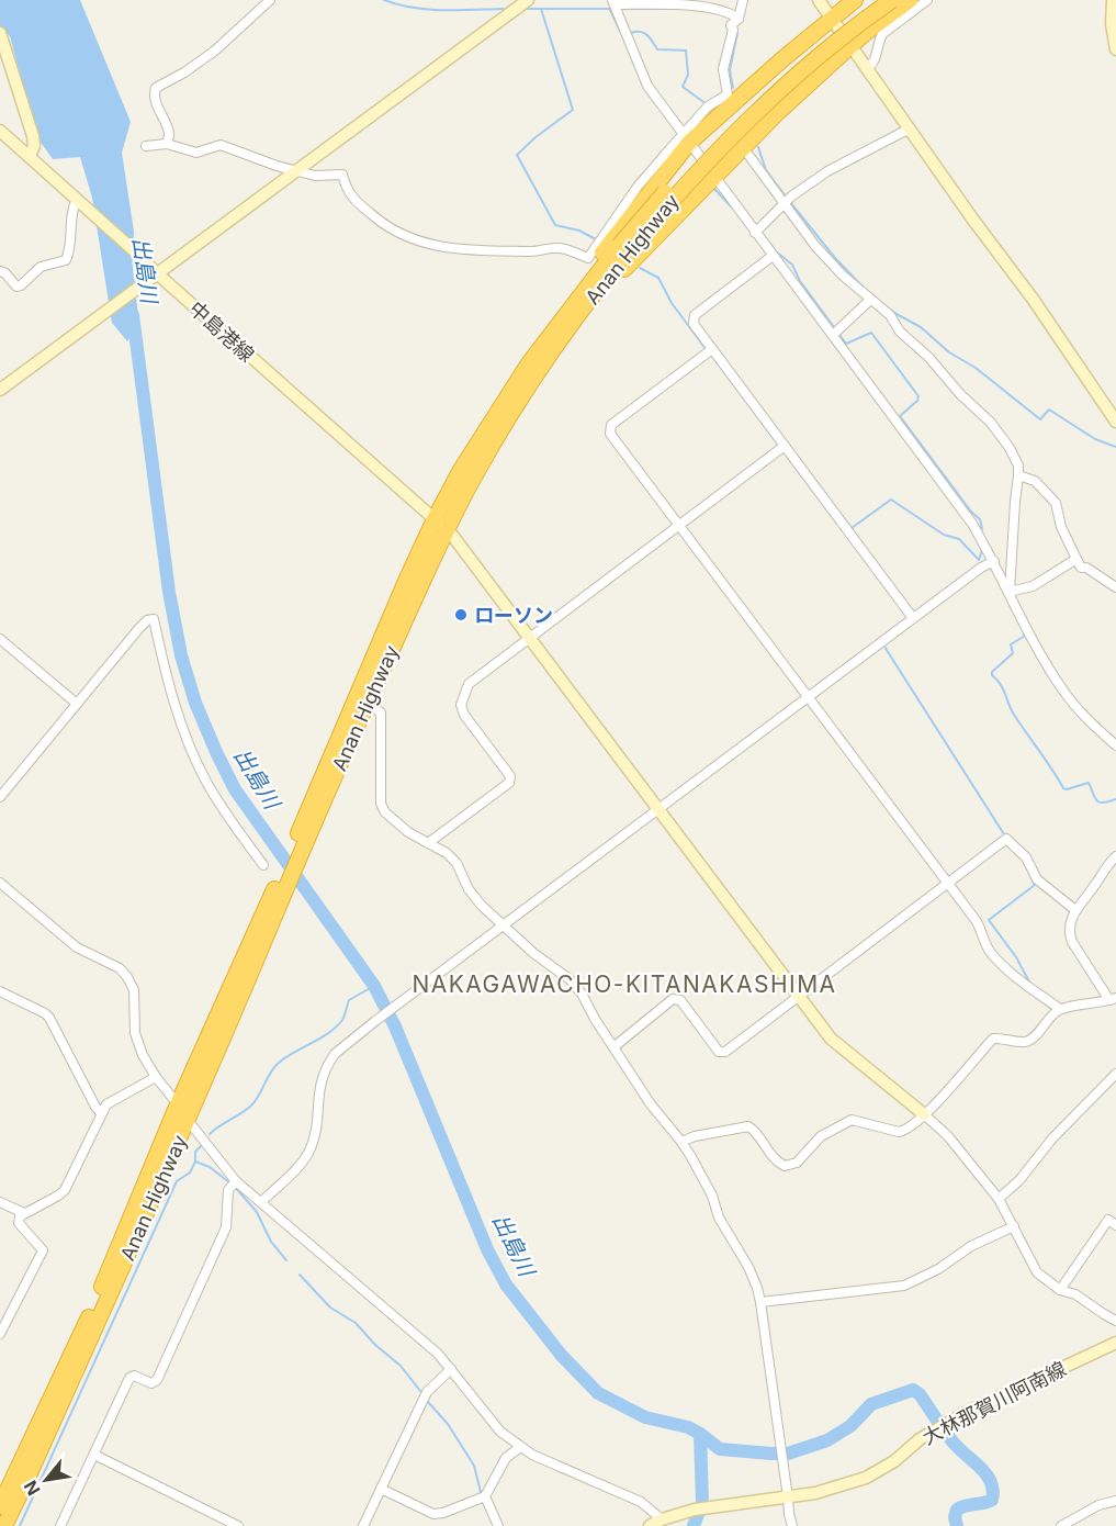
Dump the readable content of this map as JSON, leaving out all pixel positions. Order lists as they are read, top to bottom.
{
  "streets": {
    "highway": ["Anan Highway"],
    "street": ["中島港線", "大林那賀川阿南線"]
  },
  "crossings": [
    ["Anan Highway", "中島港線"]
  ],
  "districts": ["NAKAGAWACHO-KITANAKASHIMA"],
  "water": ["出島川"],
  "places": ["ローソン"],
  "north": "bottom left"
}
